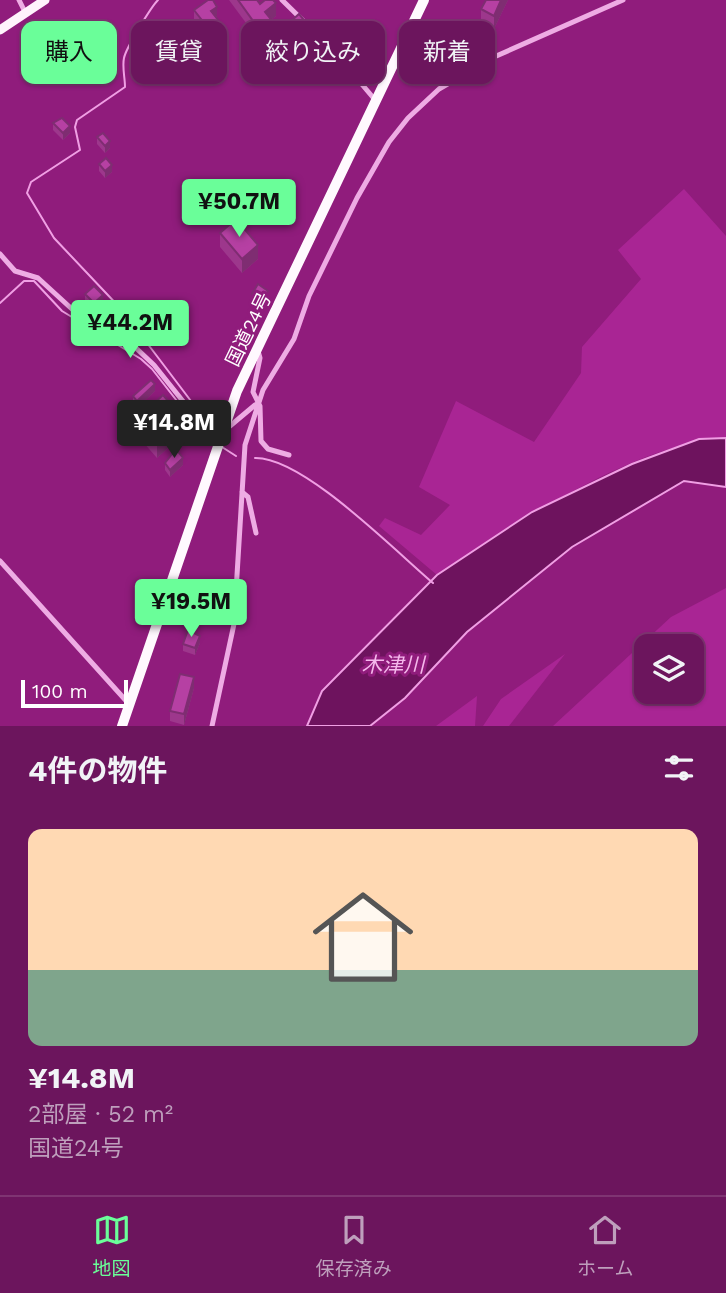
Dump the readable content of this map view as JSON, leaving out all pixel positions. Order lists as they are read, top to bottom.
{
  "streets": {
    "highway": ["国道24号"]
  },
  "water": ["木津川"],
  "scale_bar": "100 m",
  "page": {
    "chip": [
      "購入",
      "賃貸",
      "絞り込み",
      "新着"
    ],
    "price": [
      "¥50.7M",
      "¥44.2M",
      "¥14.8M",
      "¥19.5M"
    ],
    "scale": "100 m",
    "heading": "4件の物件",
    "list": [
      {
        "name": "¥14.8M",
        "note": "2部屋 · 52 m² · 国道24号"
      }
    ],
    "tabs": ["地図", "保存済み", "ホーム"]
  }
}
